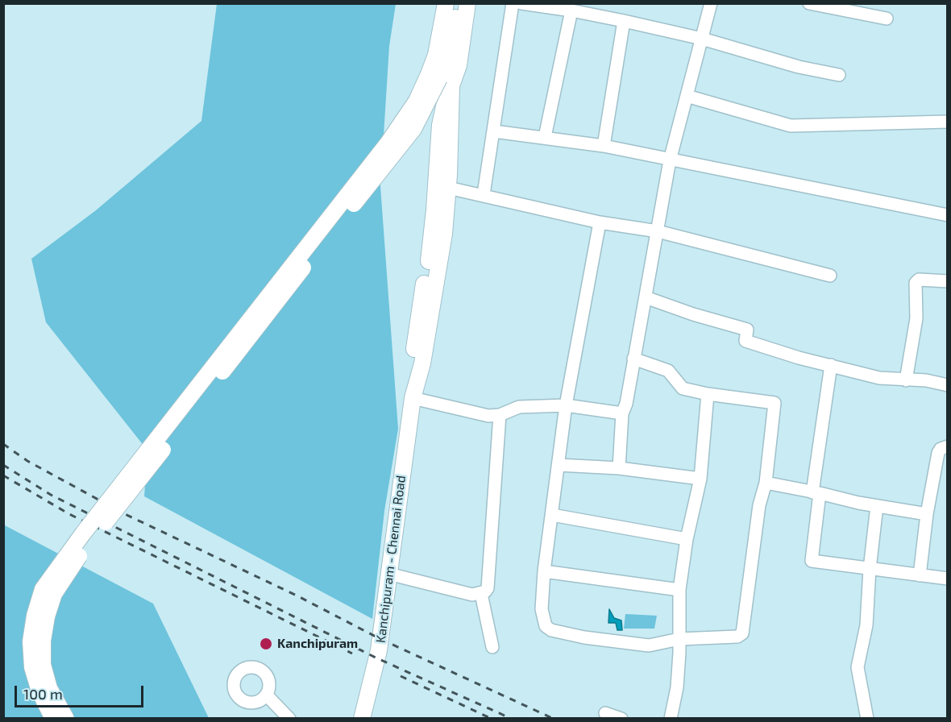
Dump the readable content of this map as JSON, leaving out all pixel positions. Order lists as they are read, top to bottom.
{
  "streets": {
    "main road": ["Kanchipuram - Chennai Road"]
  },
  "places": ["Kanchipuram"],
  "scale_bar": "100 m"
}
